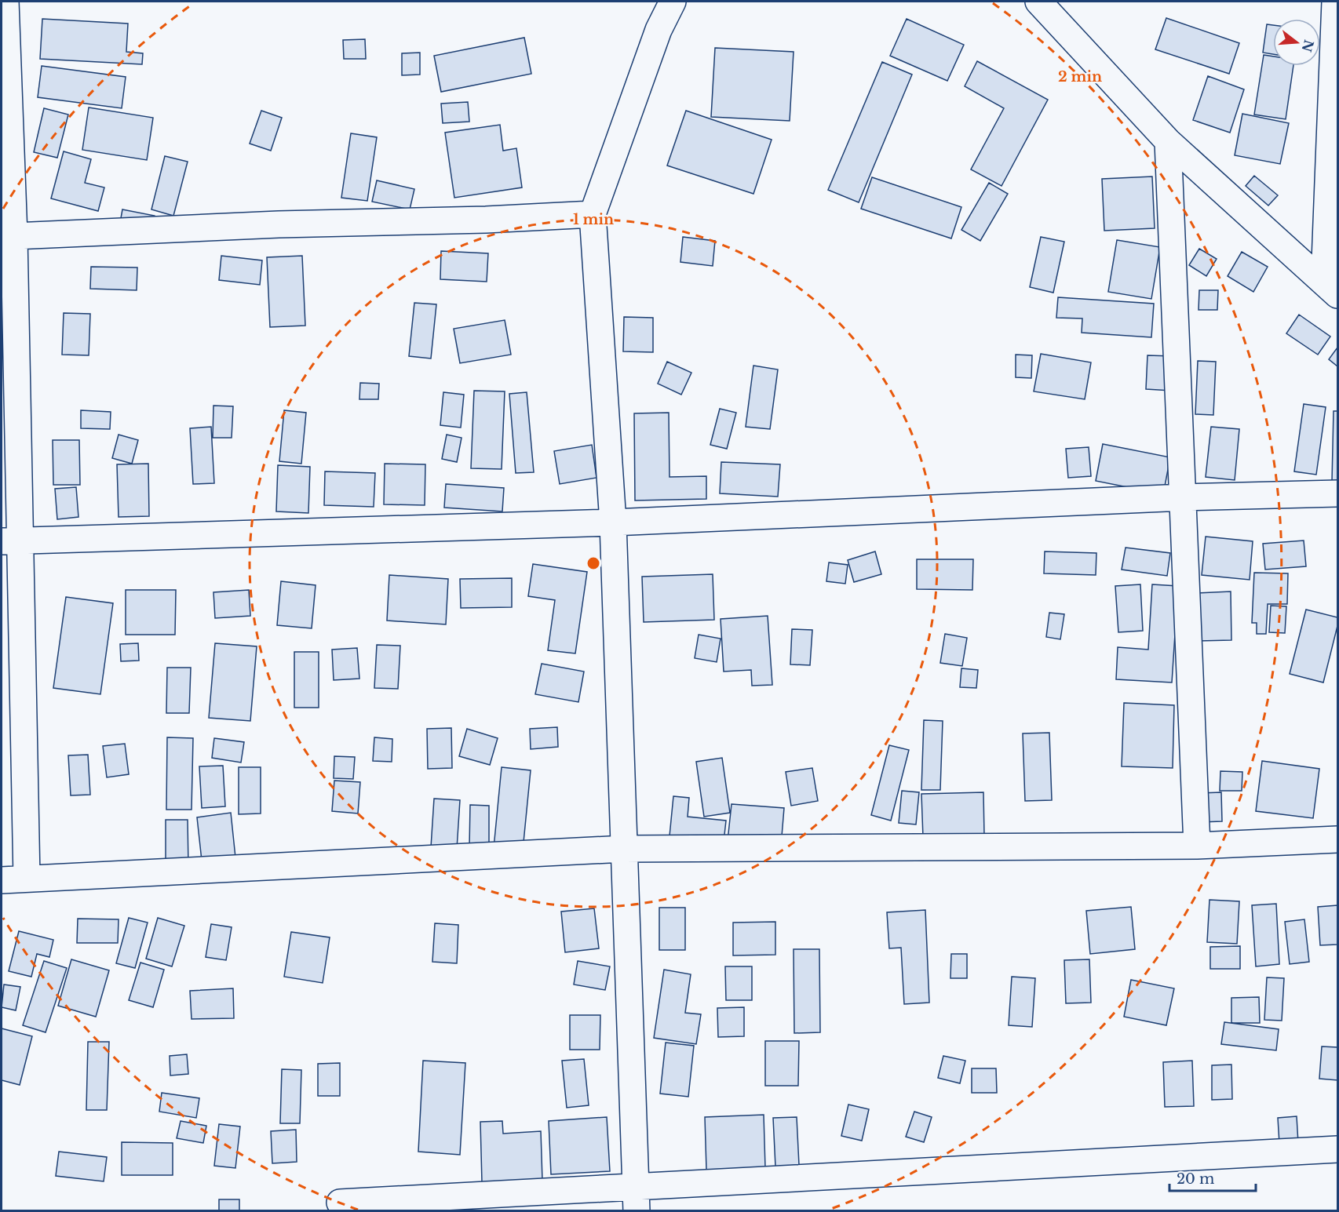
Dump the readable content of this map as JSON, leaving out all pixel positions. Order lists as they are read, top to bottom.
{
  "scale_bar": "20 m",
  "north": "right",
  "rings": ["2 min", "1 min"]
}
